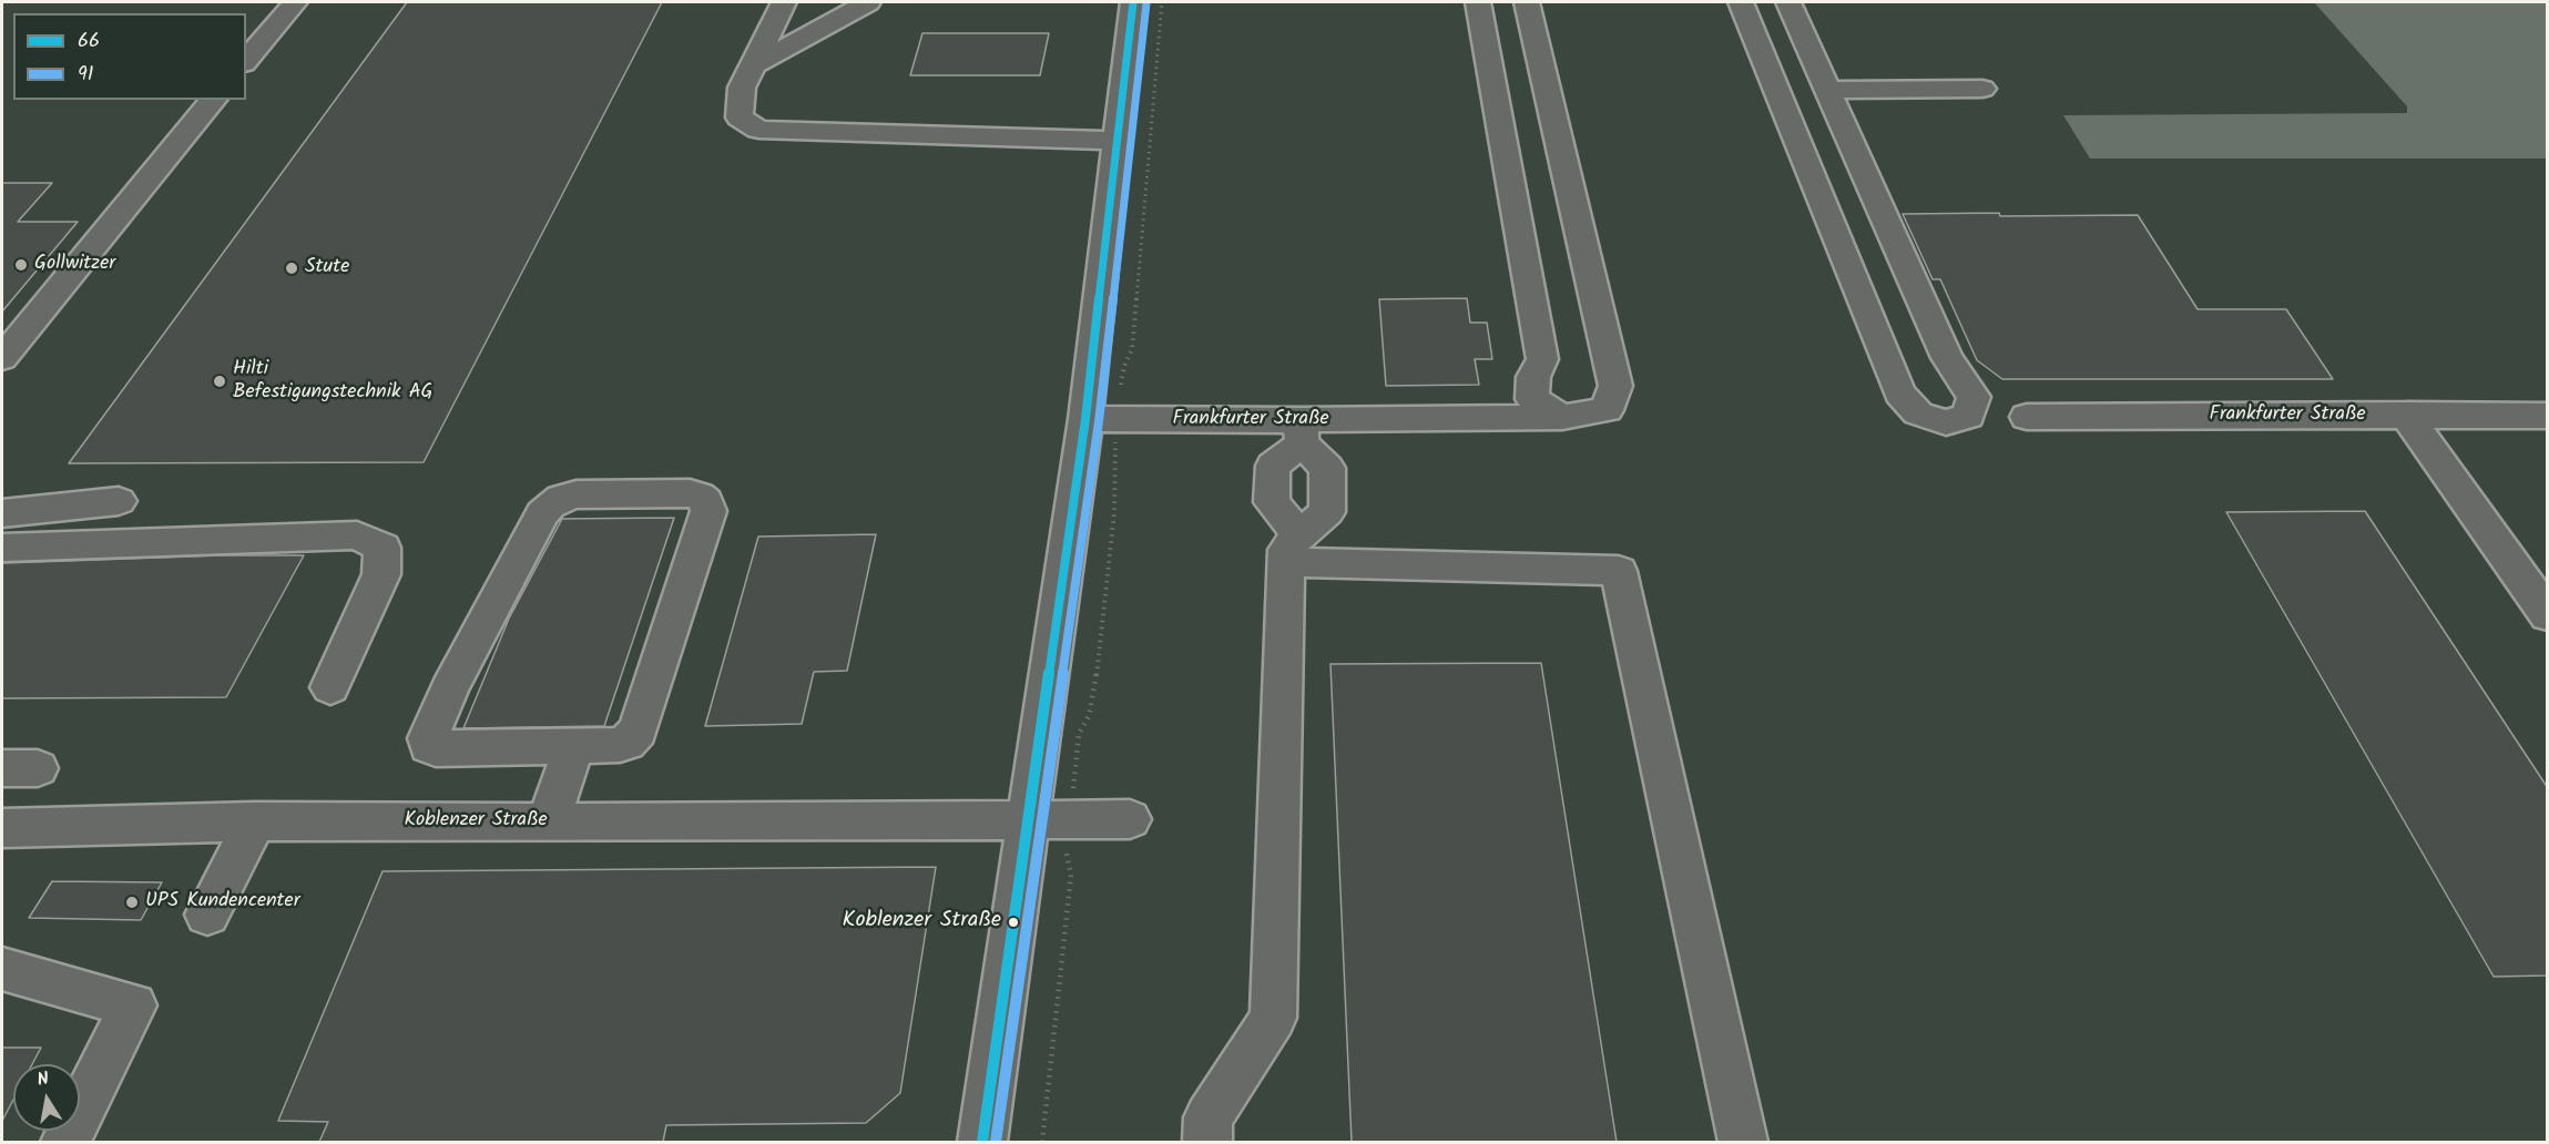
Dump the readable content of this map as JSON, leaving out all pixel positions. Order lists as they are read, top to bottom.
{
  "streets": {
    "street": ["Frankfurter Straße", "Koblenzer Straße"]
  },
  "places": [
    "Gollwitzer",
    "Stute",
    "Hilti Befestigungstechnik AG",
    "UPS Kundencenter",
    "Koblenzer Straße"
  ],
  "lines": ["transit line 66", "transit line 91"],
  "legend": ["66", "91"],
  "north": "top"
}
